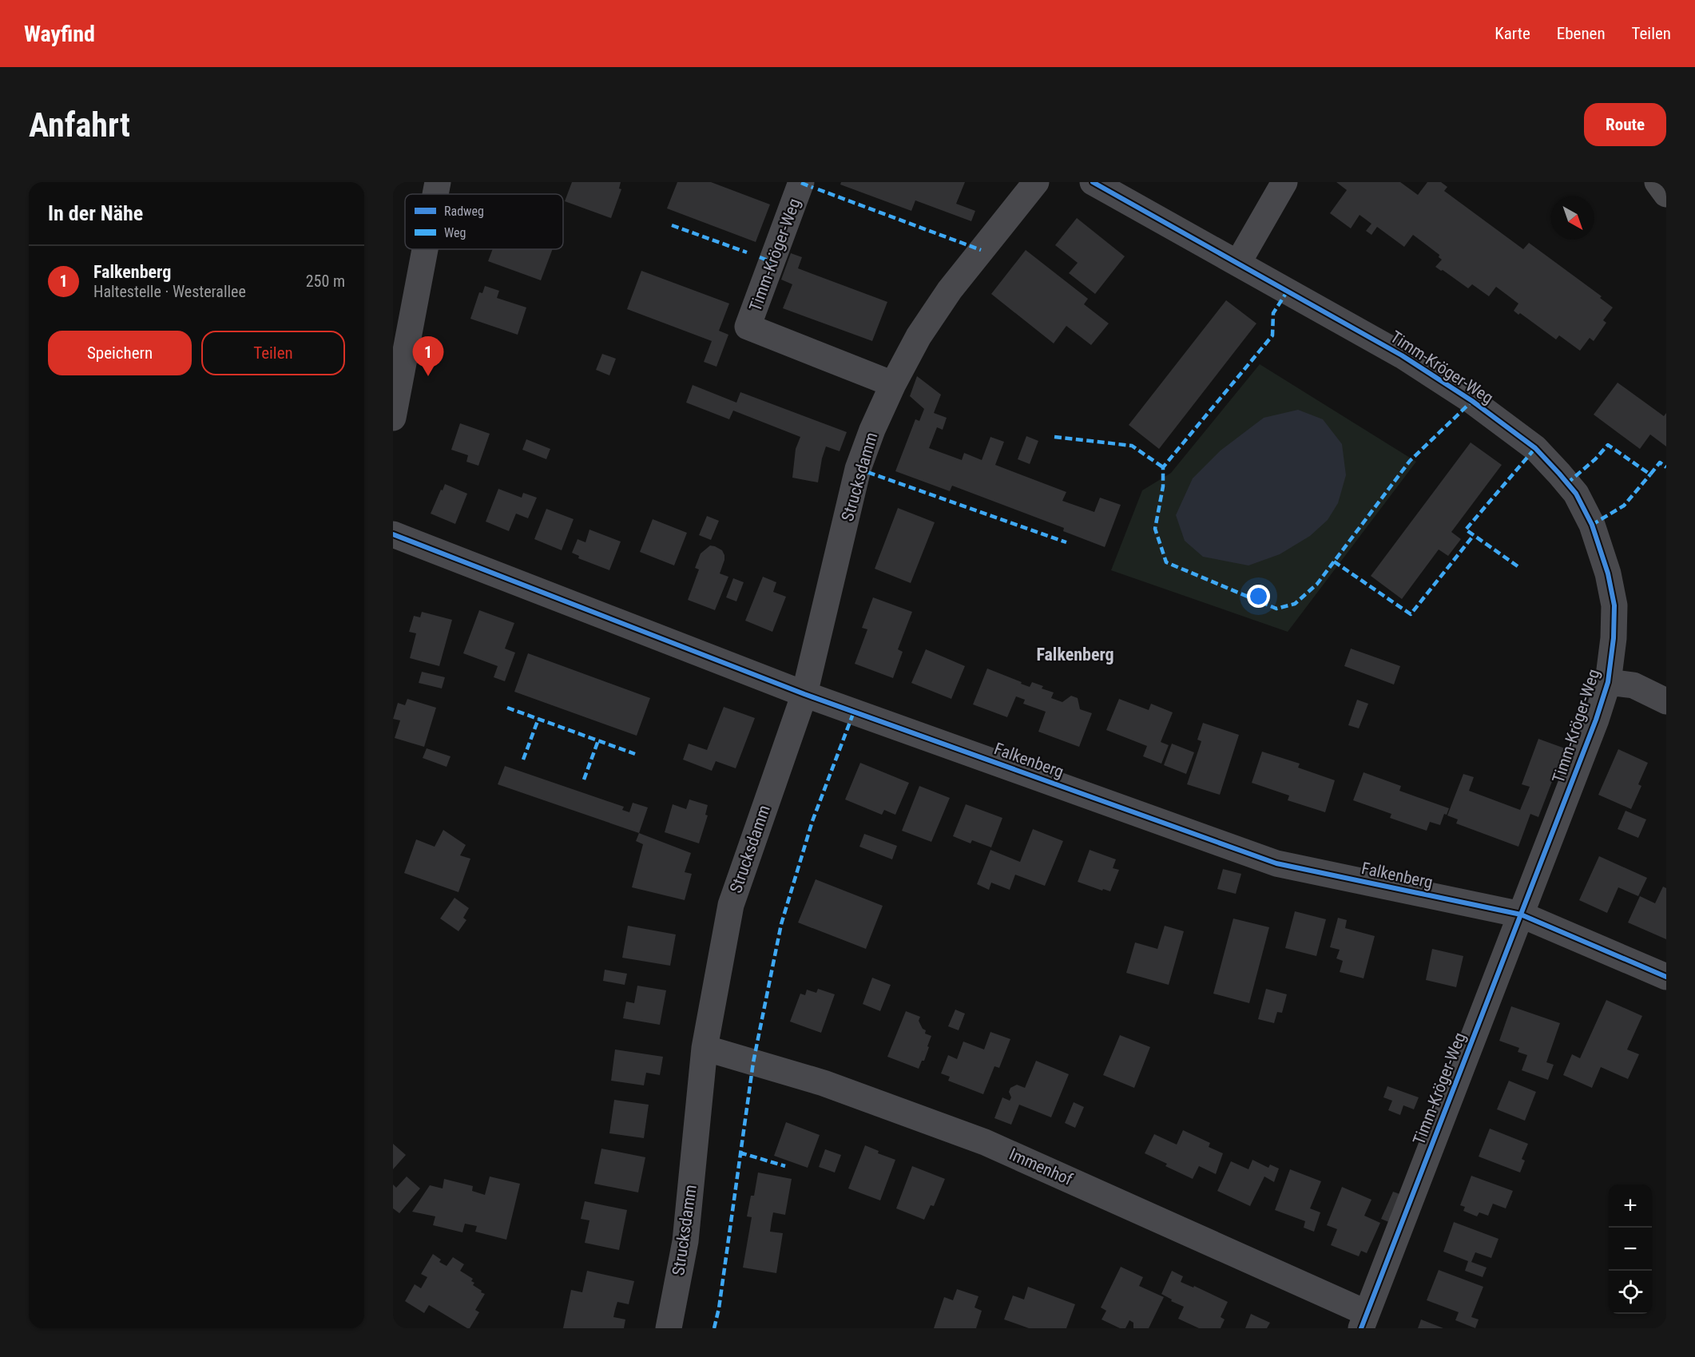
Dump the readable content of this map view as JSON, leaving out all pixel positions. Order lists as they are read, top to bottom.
{
  "streets": {
    "street": [
      "Timm-Kröger-Weg",
      "Strucksdamm",
      "Falkenberg",
      "Immenhof"
    ]
  },
  "crossings": [
    ["Timm-Kröger-Weg", "Strucksdamm"],
    ["Timm-Kröger-Weg", "Falkenberg"],
    ["Timm-Kröger-Weg", "Immenhof"],
    ["Strucksdamm", "Falkenberg"],
    ["Strucksdamm", "Immenhof"]
  ],
  "districts": ["Falkenberg"],
  "legend": ["Radweg", "Weg"],
  "north": "bottom right",
  "page": {
    "header": "Wayfind",
    "nav": ["Karte", "Ebenen", "Teilen"],
    "buttons": [
      "Route",
      ["Speichern", "Teilen"]
    ],
    "title": "Anfahrt",
    "heading": "In der Nähe",
    "list": [
      {
        "mark": "1",
        "name": "Falkenberg",
        "note": "Haltestelle · Westerallee",
        "value": "250 m"
      }
    ],
    "pins": "1",
    "map_buttons": ["+", "−"]
  }
}
